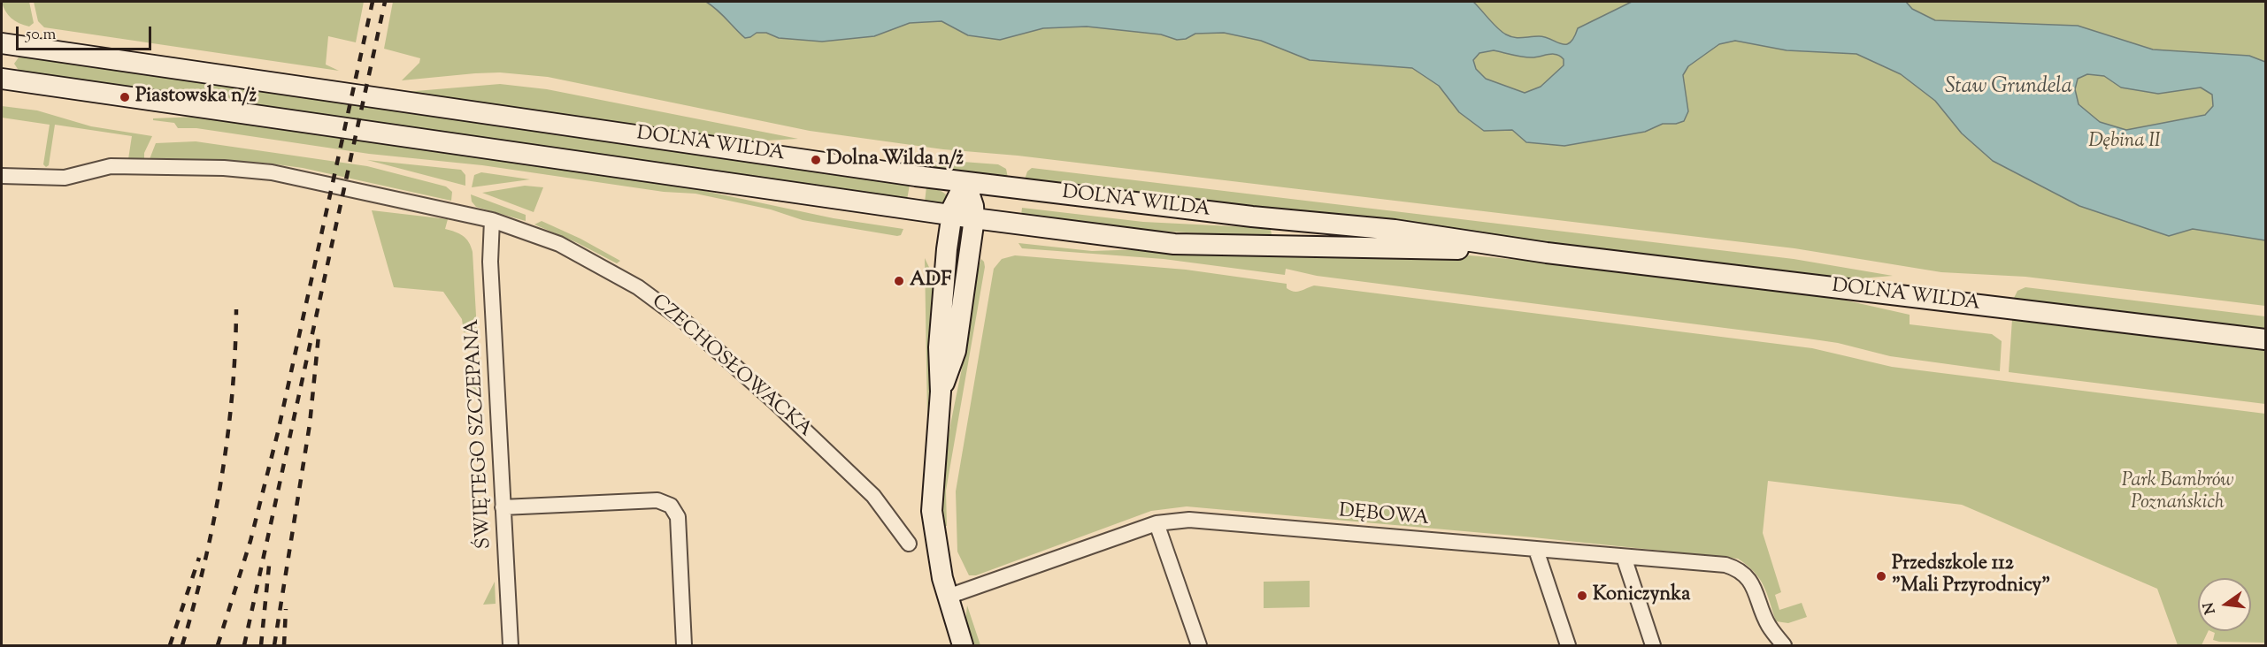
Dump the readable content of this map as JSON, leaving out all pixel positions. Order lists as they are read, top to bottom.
{
  "streets": {
    "main road": ["DOLNA WILDA"],
    "street": ["CZECHOSŁOWACKA", "ŚWIĘTEGO SZCZEPANA", "DĘBOWA"]
  },
  "crossings": [
    ["CZECHOSŁOWACKA", "ŚWIĘTEGO SZCZEPANA"]
  ],
  "water": ["Staw Grundela"],
  "parks": ["Dębina II", "Park Bambrów Poznańskich"],
  "places": [
    "Piastowska n/ż",
    "Dolna Wilda n/ż",
    "ADF",
    "Przedszkole 112 \"Mali Przyrodnicy\"",
    "Koniczynka"
  ],
  "scale_bar": "50 m",
  "north": "left"
}
